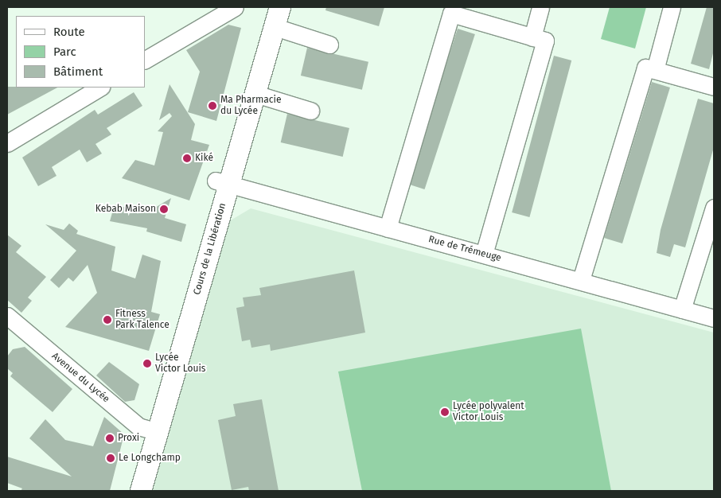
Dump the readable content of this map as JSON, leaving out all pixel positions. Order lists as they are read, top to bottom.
{
  "streets": {
    "main road": ["Cours de la Libération"],
    "street": ["Rue de Trémeuge", "Avenue du Lycée"]
  },
  "crossings": [
    ["Cours de la Libération", "Rue de Trémeuge"],
    ["Cours de la Libération", "Avenue du Lycée"]
  ],
  "places": [
    "Ma Pharmacie du Lycée",
    "Kiké",
    "Kebab Maison",
    "Fitness Park Talence",
    "Lycée Victor Louis",
    "Lycée polyvalent Victor Louis",
    "Proxi",
    "Le Longchamp"
  ],
  "legend": ["Route", "Parc", "Bâtiment"]
}
